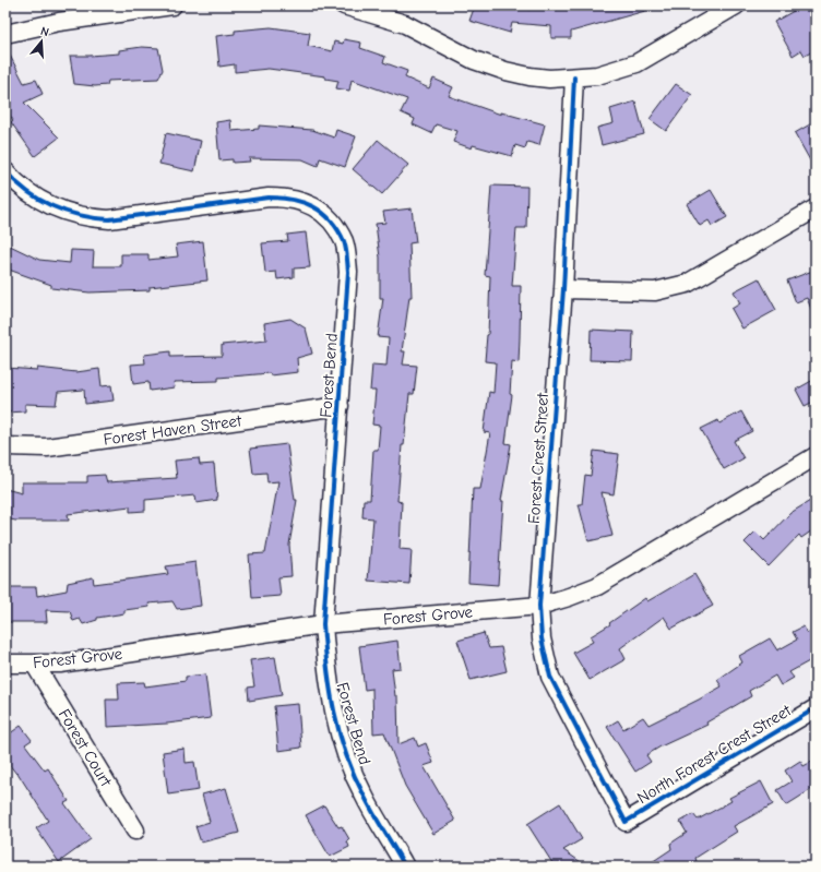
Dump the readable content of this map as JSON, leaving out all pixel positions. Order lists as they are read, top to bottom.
{
  "streets": {
    "street": [
      "Forest Bend",
      "Forest Haven Street",
      "Forest Crest Street",
      "Forest Grove",
      "Forest Court",
      "North Forest Crest Street"
    ]
  },
  "crossings": [
    ["Forest Bend", "Forest Haven Street"],
    ["Forest Bend", "Forest Grove"],
    ["Forest Crest Street", "Forest Grove"],
    ["Forest Crest Street", "North Forest Crest Street"],
    ["Forest Grove", "Forest Court"]
  ],
  "north": "top"
}
